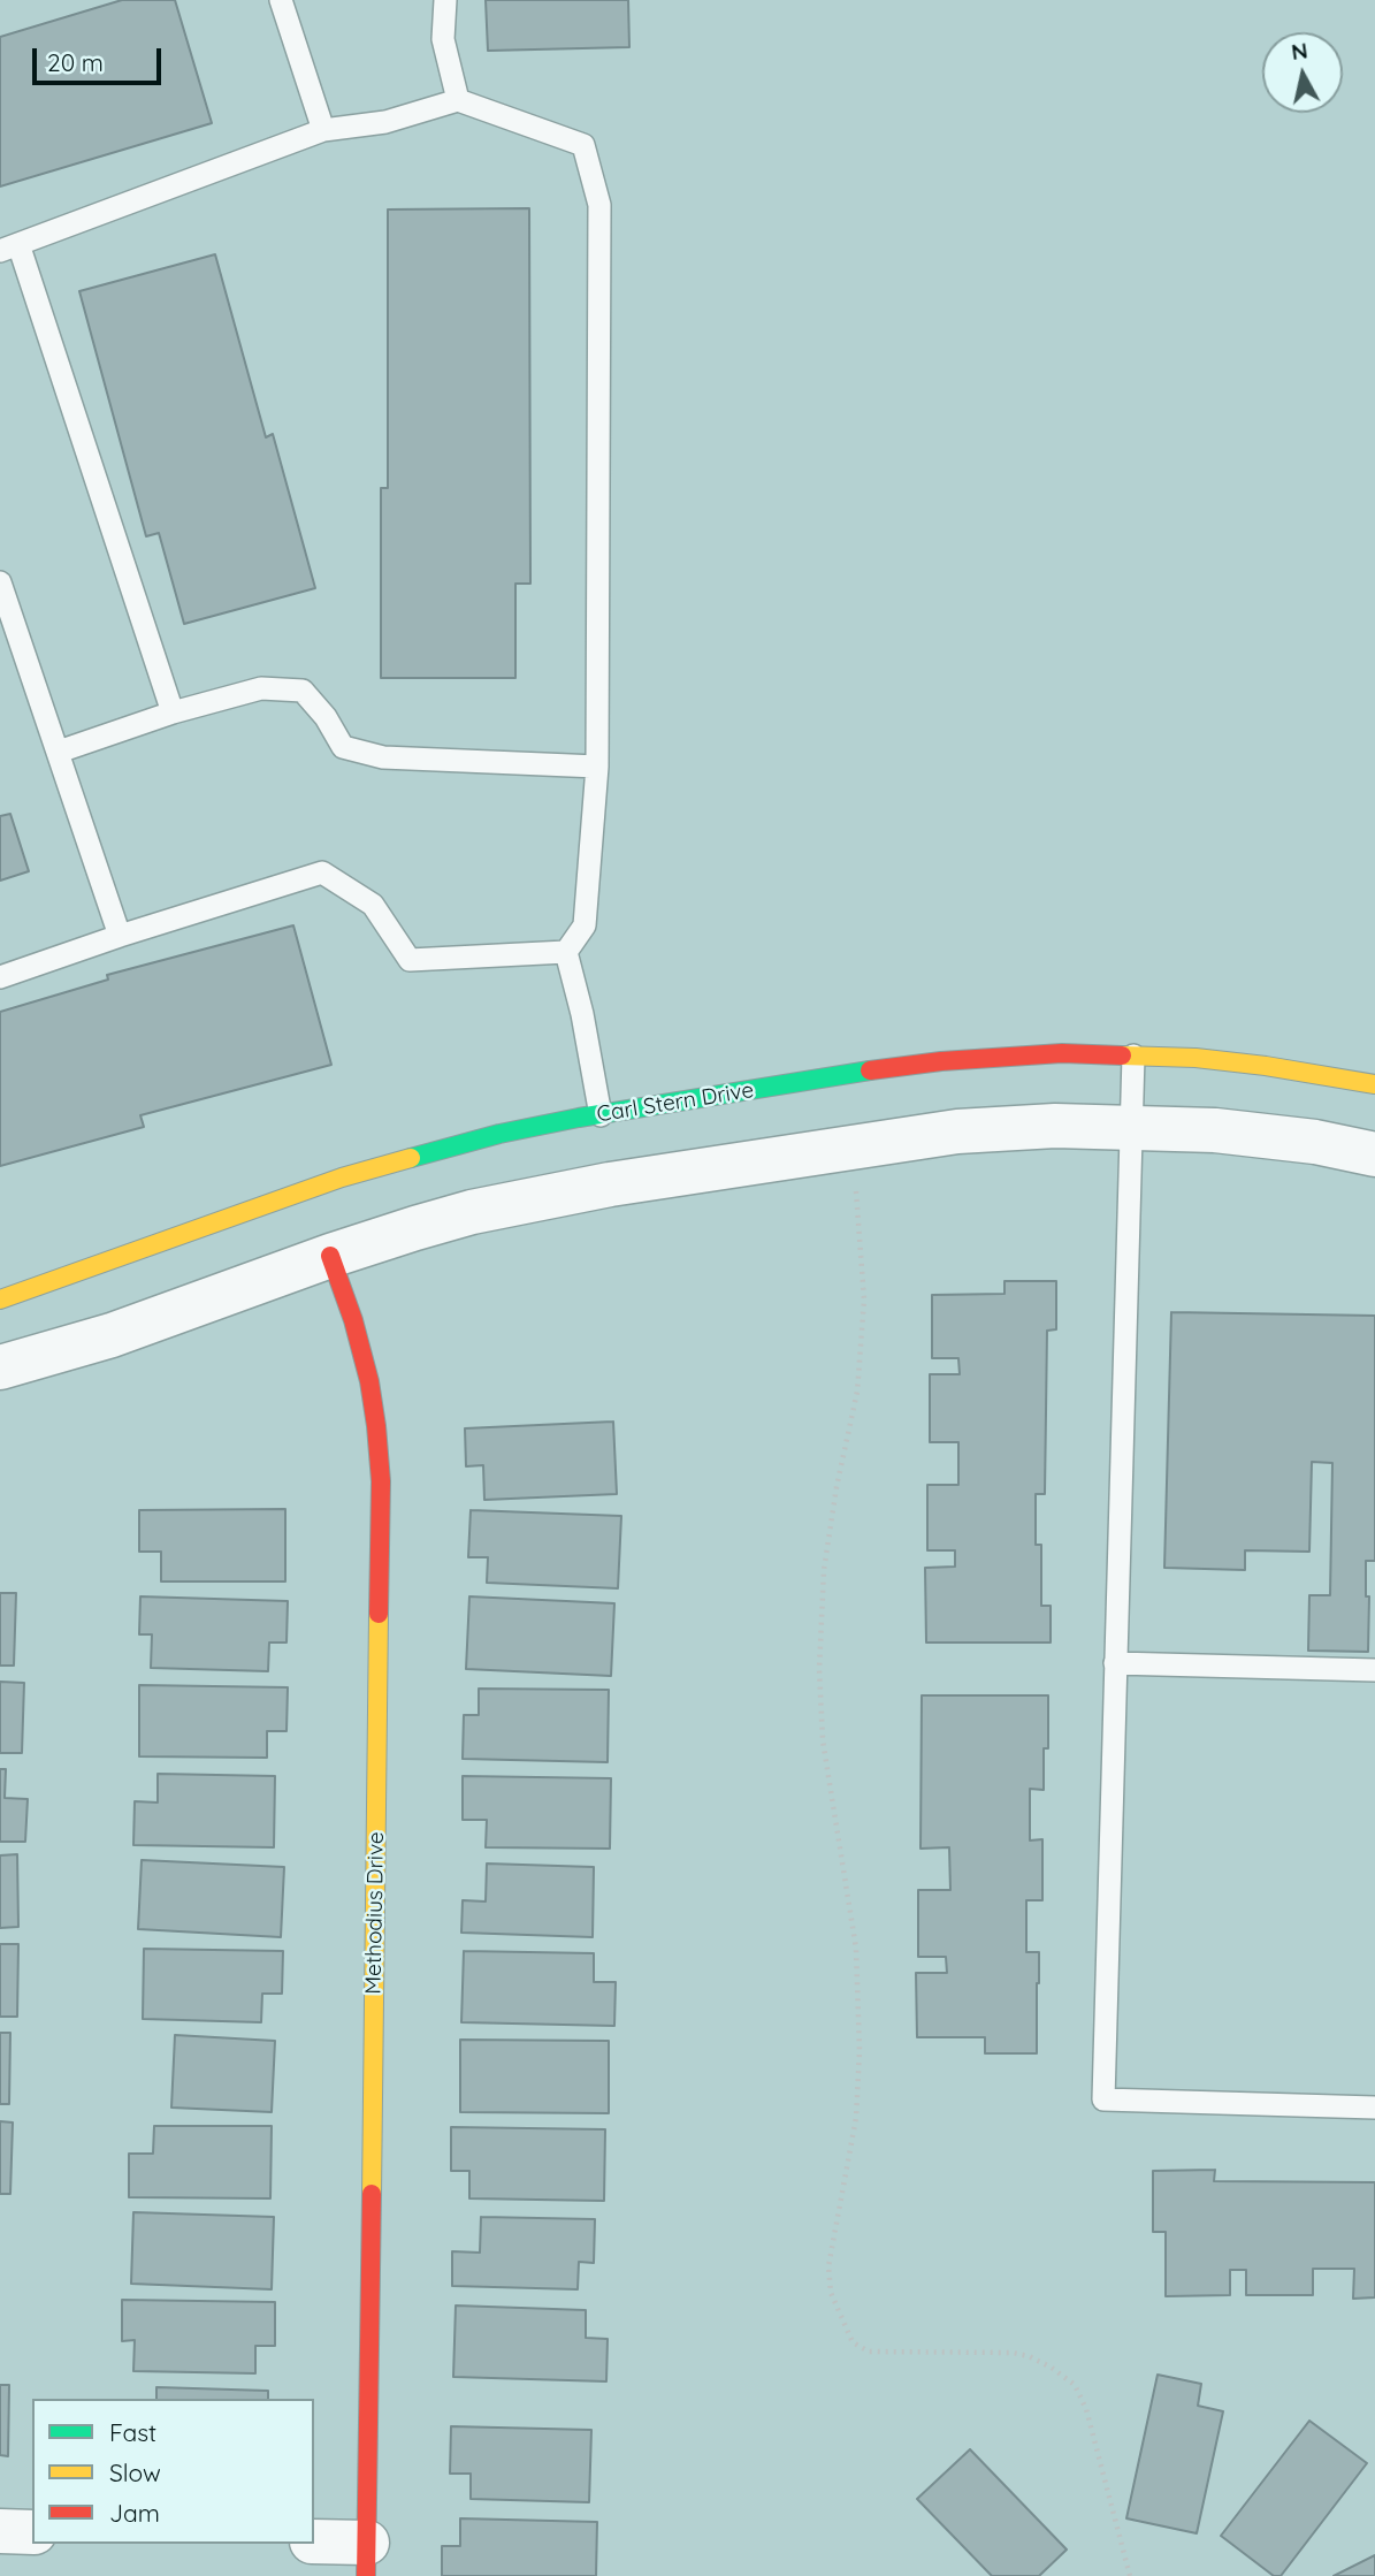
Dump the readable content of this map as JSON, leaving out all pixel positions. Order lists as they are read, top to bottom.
{
  "streets": {
    "street": ["Carl Stern Drive", "Methodius Drive"]
  },
  "legend": ["Fast", "Slow", "Jam"],
  "scale_bar": "20 m",
  "north": "top"
}
